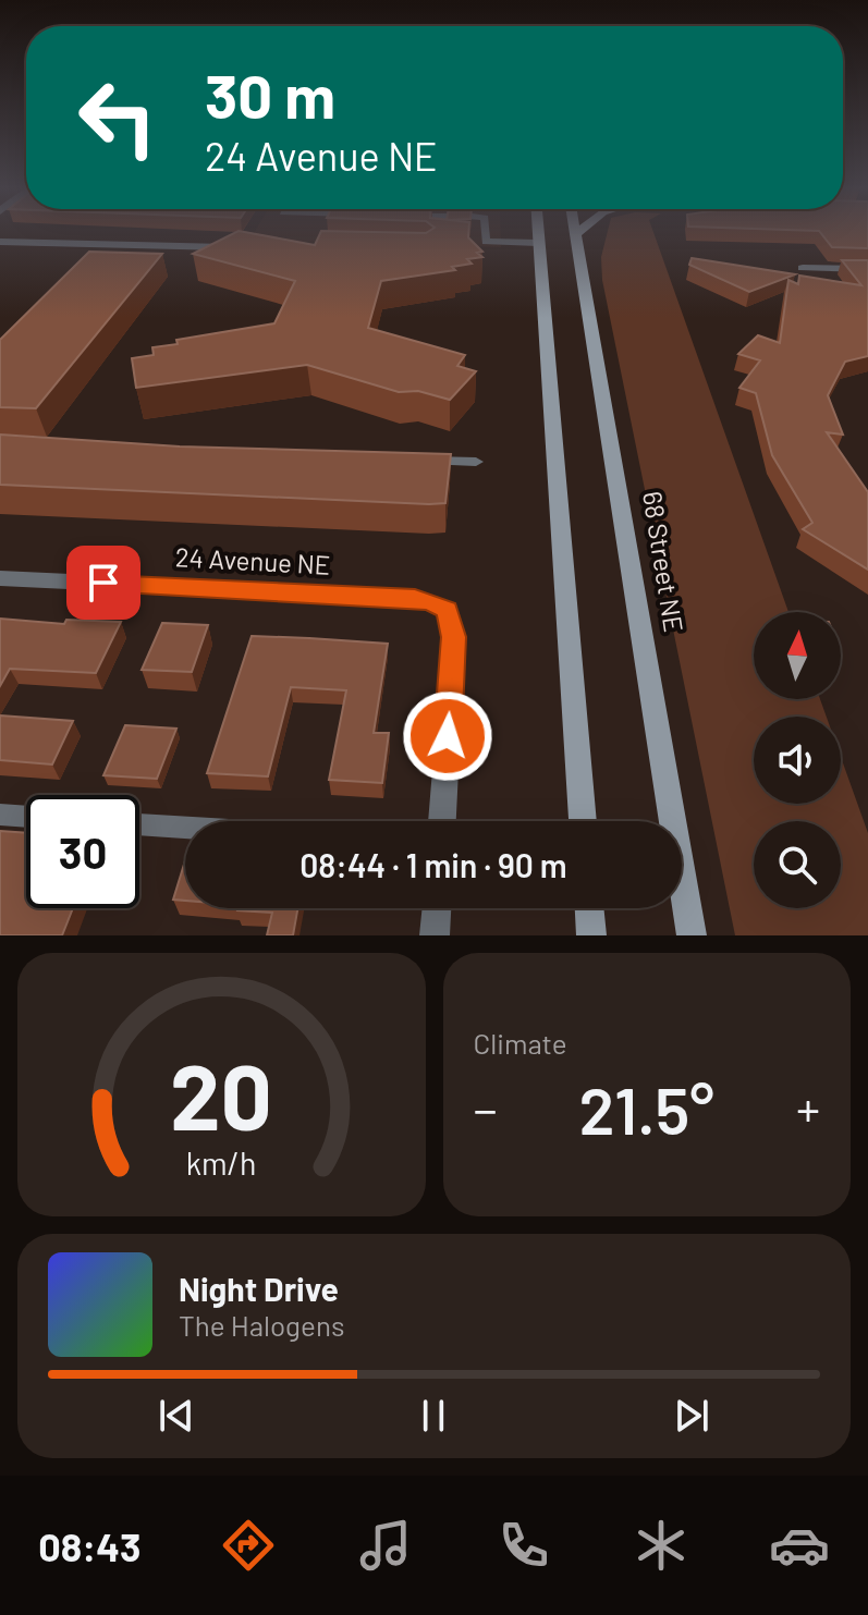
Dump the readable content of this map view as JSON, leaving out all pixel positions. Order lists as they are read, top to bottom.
{
  "streets": {
    "main road": ["68 Street NE"],
    "street": ["24 Avenue NE"]
  },
  "north": "top",
  "page": {
    "turn": ["30 m", "24 Avenue NE"],
    "limit": "30",
    "trip": "08:44 · 1 min · 90 m",
    "tile": "Climate",
    "heat": ["−", "21.5°", "+"],
    "song": ["Night Drive", "The Halogens"],
    "tabs": "08:43",
    "gauge": ["20", "km/h"]
  }
}
